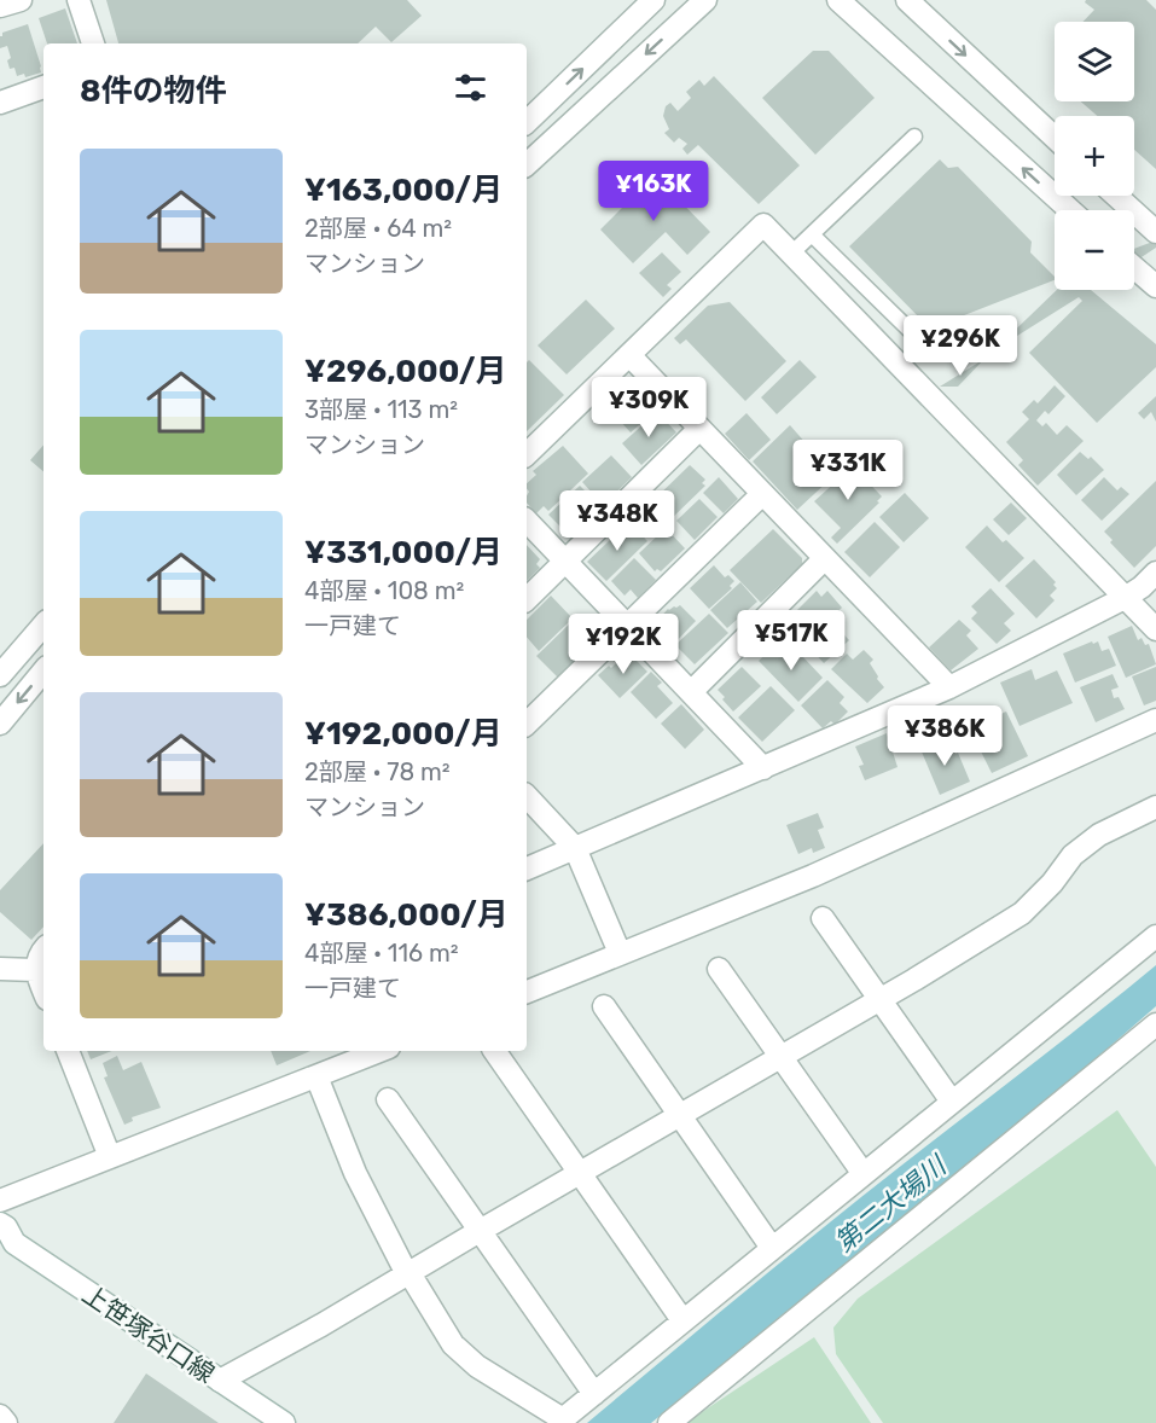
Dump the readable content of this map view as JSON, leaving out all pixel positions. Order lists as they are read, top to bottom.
{
  "streets": {
    "street": ["上笹塚谷口線"]
  },
  "water": ["第二大場川"],
  "page": {
    "map_buttons": ["+", "−"],
    "heading": "8件の物件",
    "list": [
      {
        "name": "¥163,000/月",
        "note": "2部屋 · 64 m² · マンション"
      },
      {
        "name": "¥296,000/月",
        "note": "3部屋 · 113 m² · マンション"
      },
      {
        "name": "¥331,000/月",
        "note": "4部屋 · 108 m² · 一戸建て"
      },
      {
        "name": "¥192,000/月",
        "note": "2部屋 · 78 m² · マンション"
      },
      {
        "name": "¥386,000/月",
        "note": "4部屋 · 116 m² · 一戸建て"
      }
    ],
    "price": [
      "¥163K",
      "¥296K",
      "¥309K",
      "¥331K",
      "¥348K",
      "¥517K",
      "¥192K",
      "¥386K"
    ]
  }
}
